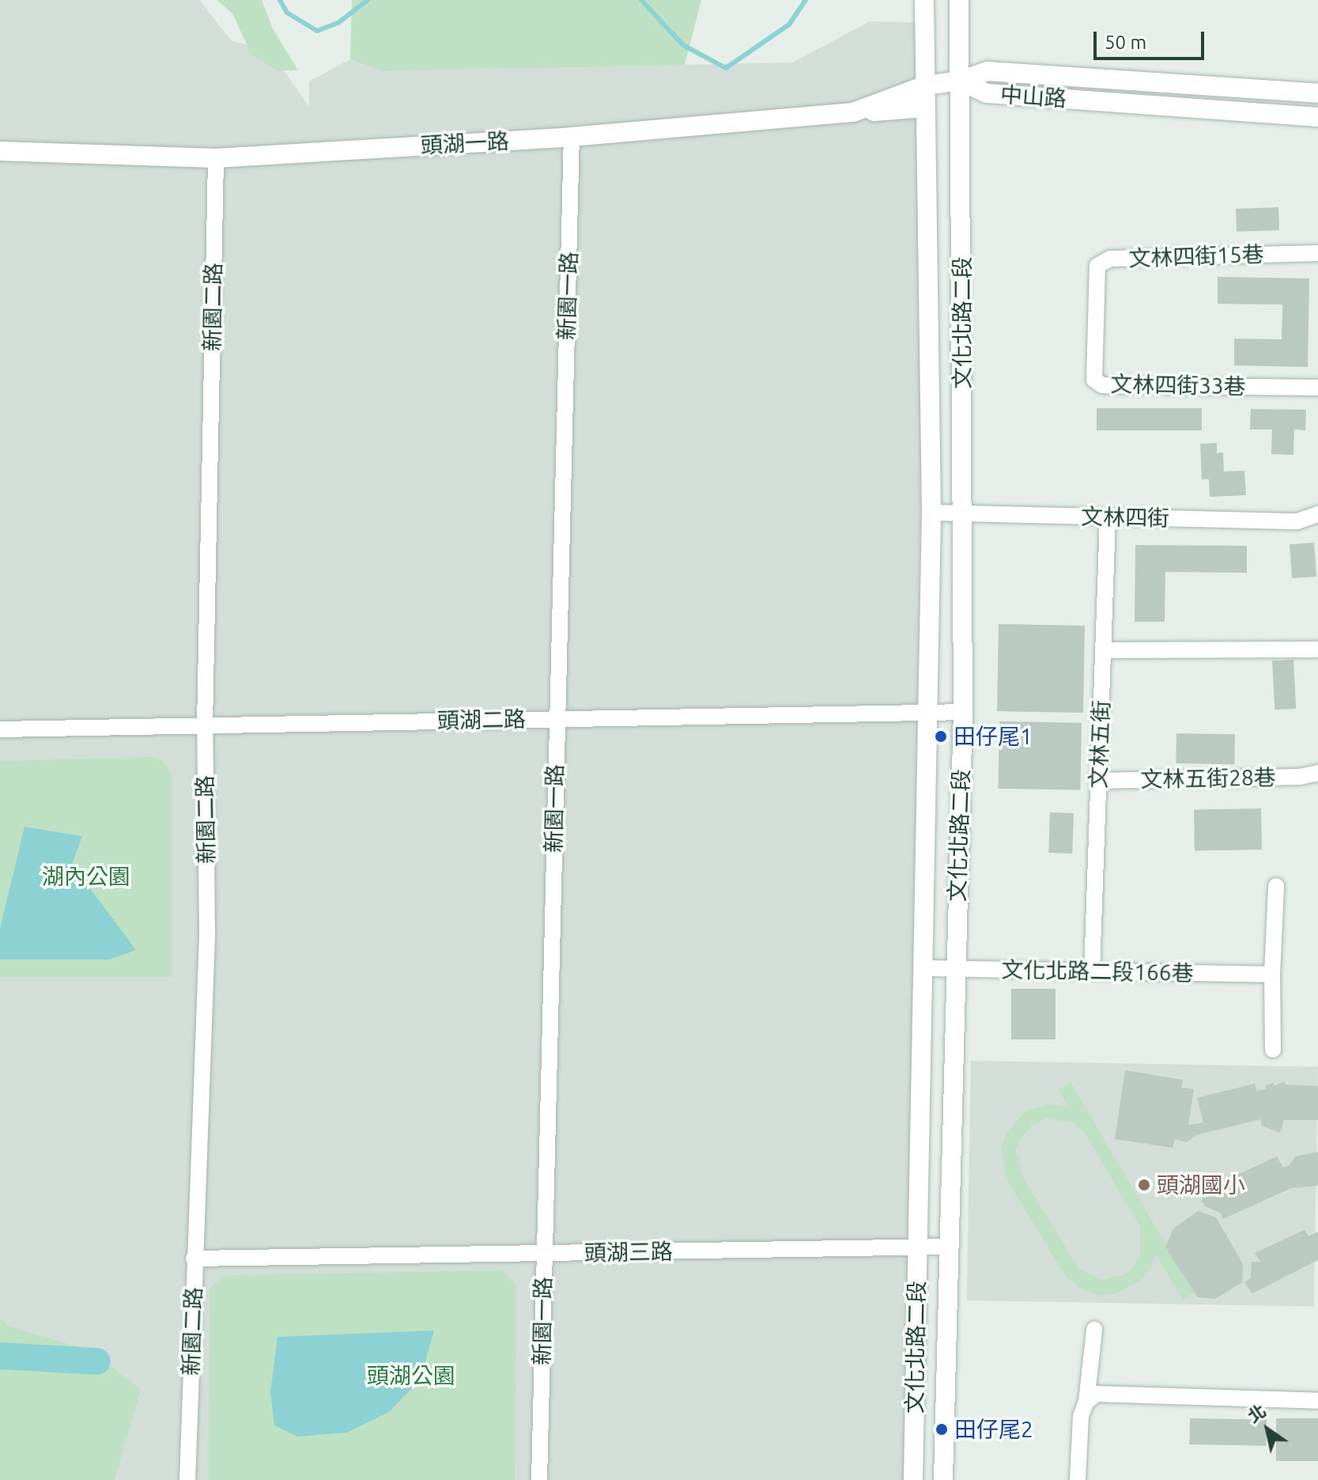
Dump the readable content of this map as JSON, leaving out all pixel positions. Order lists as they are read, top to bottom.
{
  "streets": {
    "street": [
      "中山路",
      "頭湖一路",
      "文林四街15巷",
      "新園一路",
      "新園二路",
      "文化北路二段",
      "文林四街33巷",
      "文林四街",
      "頭湖二路",
      "文林五街",
      "文林五街28巷",
      "文化北路二段166巷",
      "頭湖三路"
    ]
  },
  "crossings": [
    ["中山路", "頭湖一路"],
    ["中山路", "文化北路二段"],
    ["頭湖一路", "新園一路"],
    ["頭湖一路", "新園二路"],
    ["頭湖一路", "文化北路二段"],
    ["文林四街15巷", "文林四街33巷"],
    ["新園一路", "頭湖二路"],
    ["新園一路", "頭湖三路"],
    ["新園二路", "頭湖二路"],
    ["新園二路", "頭湖三路"],
    ["文化北路二段", "文林四街"],
    ["文化北路二段", "頭湖二路"],
    ["文化北路二段", "文化北路二段166巷"],
    ["文化北路二段", "頭湖三路"],
    ["文林四街", "文林五街"],
    ["文林五街", "文林五街28巷"],
    ["文林五街", "文化北路二段166巷"]
  ],
  "parks": ["湖內公園", "頭湖公園"],
  "places": ["田仔尾1", "頭湖國小", "田仔尾2"],
  "scale_bar": "50 m",
  "north": "top left"
}
